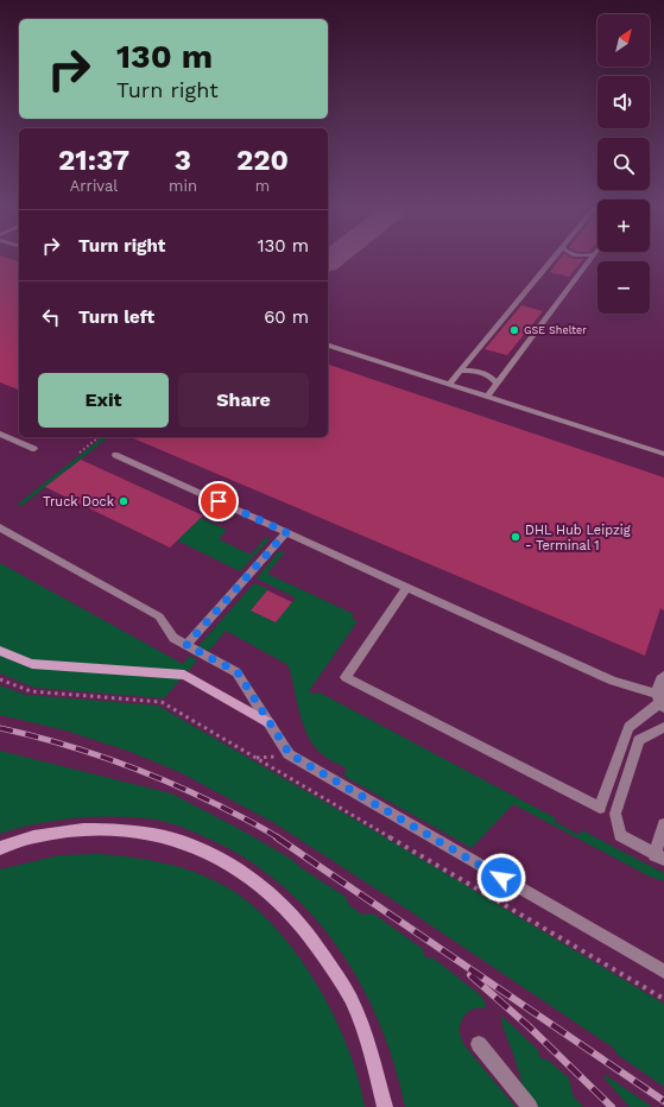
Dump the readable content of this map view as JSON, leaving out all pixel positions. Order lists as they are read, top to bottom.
{
  "places": ["GSE Shelter", "Truck Dock", "DHL Hub Leipzig - Terminal 1"],
  "north": "top right",
  "page": {
    "map_buttons": ["+", "−"],
    "turn": ["130 m", "Turn right"],
    "eta": [
      "21:37",
      "Arrival",
      "3",
      "min",
      "220",
      "m"
    ],
    "list": [
      {
        "name": "Turn right",
        "value": "130 m"
      },
      {
        "name": "Turn left",
        "value": "60 m"
      }
    ],
    "buttons": ["Exit", "Share"]
  }
}
